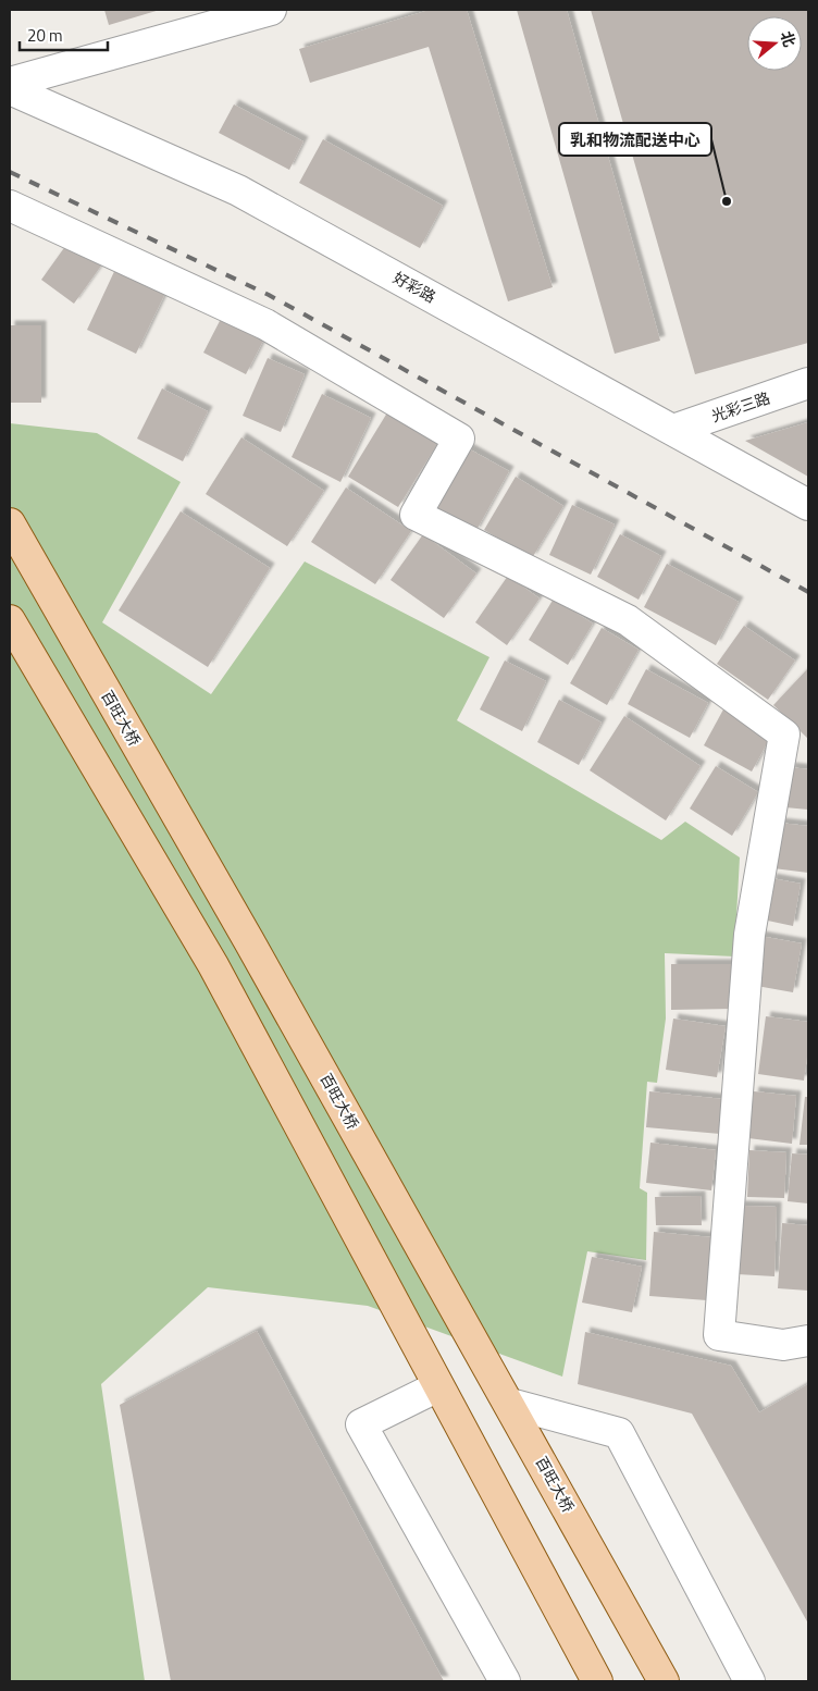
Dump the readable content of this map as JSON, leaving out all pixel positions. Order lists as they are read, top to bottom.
{
  "streets": {
    "main road": ["百旺大桥"],
    "street": ["好彩路", "光彩三路"]
  },
  "crossings": [
    ["好彩路", "光彩三路"]
  ],
  "places": ["乳和物流配送中心"],
  "scale_bar": "20 m",
  "north": "right"
}
